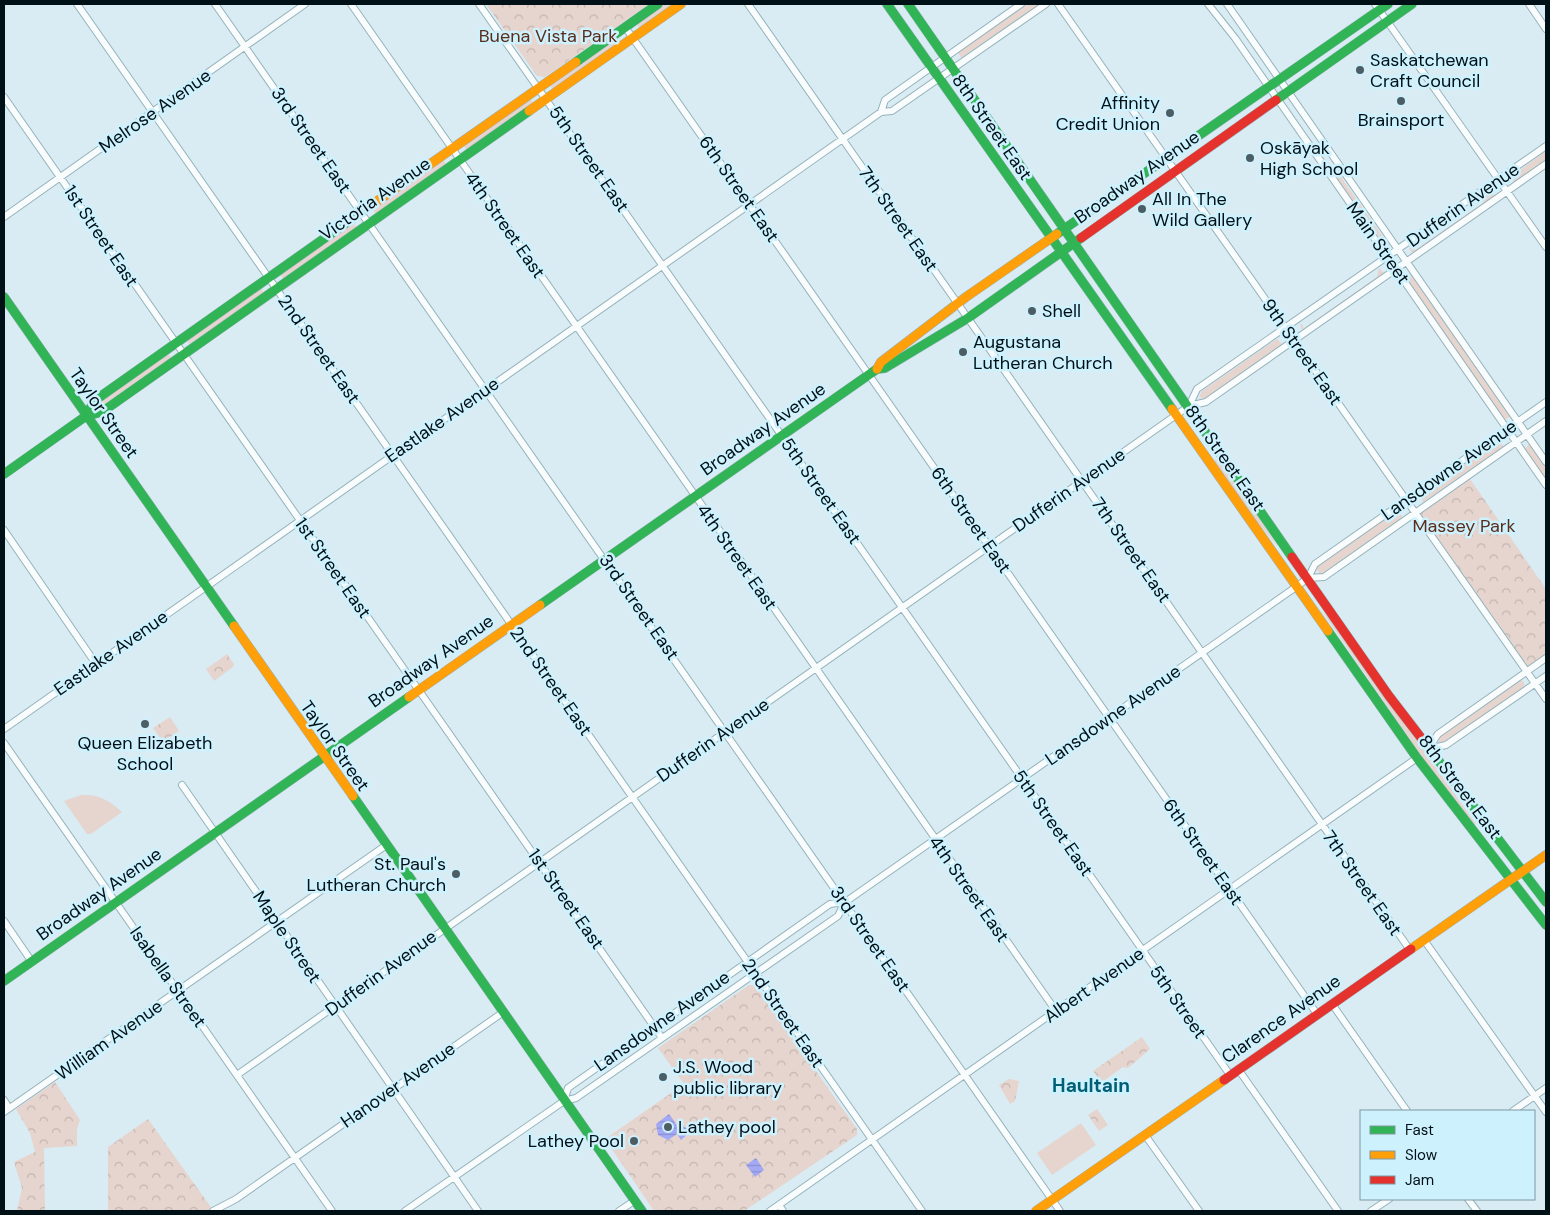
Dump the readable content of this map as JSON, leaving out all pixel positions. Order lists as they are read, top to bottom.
{
  "streets": {
    "main road": [
      "8th Street East",
      "Broadway Avenue",
      "Victoria Avenue",
      "Taylor Street",
      "Clarence Avenue"
    ],
    "street": [
      "Melrose Avenue",
      "3rd Street East",
      "5th Street East",
      "6th Street East",
      "Dufferin Avenue",
      "7th Street East",
      "4th Street East",
      "1st Street East",
      "Main Street",
      "2nd Street East",
      "9th Street East",
      "Eastlake Avenue",
      "Lansdowne Avenue",
      "Maple Street",
      "Isabella Street",
      "Albert Avenue",
      "5th Street",
      "William Avenue",
      "Hanover Avenue"
    ]
  },
  "crossings": [
    ["Melrose Avenue", "3rd Street East"],
    ["Melrose Avenue", "1st Street East"],
    ["Melrose Avenue", "2nd Street East"],
    ["8th Street East", "Broadway Avenue"],
    ["8th Street East", "Dufferin Avenue"],
    ["8th Street East", "Eastlake Avenue"],
    ["8th Street East", "Lansdowne Avenue"],
    ["8th Street East", "Albert Avenue"],
    ["8th Street East", "Clarence Avenue"],
    ["3rd Street East", "Broadway Avenue"],
    ["3rd Street East", "Victoria Avenue"],
    ["3rd Street East", "Dufferin Avenue"],
    ["3rd Street East", "Eastlake Avenue"],
    ["3rd Street East", "Lansdowne Avenue"],
    ["3rd Street East", "Albert Avenue"],
    ["3rd Street East", "Clarence Avenue"],
    ["5th Street East", "Broadway Avenue"],
    ["5th Street East", "Victoria Avenue"],
    ["5th Street East", "Dufferin Avenue"],
    ["5th Street East", "Eastlake Avenue"],
    ["5th Street East", "Lansdowne Avenue"],
    ["5th Street East", "5th Street"],
    ["Broadway Avenue", "6th Street East"],
    ["Broadway Avenue", "7th Street East"],
    ["Broadway Avenue", "4th Street East"],
    ["Broadway Avenue", "1st Street East"],
    ["Broadway Avenue", "Main Street"],
    ["Broadway Avenue", "2nd Street East"],
    ["Broadway Avenue", "9th Street East"],
    ["Broadway Avenue", "Taylor Street"],
    ["Broadway Avenue", "Maple Street"],
    ["Broadway Avenue", "Isabella Street"],
    ["6th Street East", "Victoria Avenue"],
    ["6th Street East", "Dufferin Avenue"],
    ["6th Street East", "Eastlake Avenue"],
    ["6th Street East", "Lansdowne Avenue"],
    ["6th Street East", "Albert Avenue"],
    ["6th Street East", "Clarence Avenue"],
    ["Victoria Avenue", "4th Street East"],
    ["Victoria Avenue", "1st Street East"],
    ["Victoria Avenue", "2nd Street East"],
    ["Victoria Avenue", "Taylor Street"],
    ["Dufferin Avenue", "7th Street East"],
    ["Dufferin Avenue", "4th Street East"],
    ["Dufferin Avenue", "1st Street East"],
    ["Dufferin Avenue", "Main Street"],
    ["Dufferin Avenue", "2nd Street East"],
    ["Dufferin Avenue", "9th Street East"],
    ["Dufferin Avenue", "Taylor Street"],
    ["Dufferin Avenue", "Maple Street"],
    ["Dufferin Avenue", "Isabella Street"],
    ["7th Street East", "Eastlake Avenue"],
    ["7th Street East", "Lansdowne Avenue"],
    ["7th Street East", "Albert Avenue"],
    ["7th Street East", "Clarence Avenue"],
    ["4th Street East", "Eastlake Avenue"],
    ["4th Street East", "Lansdowne Avenue"],
    ["4th Street East", "Albert Avenue"],
    ["1st Street East", "Eastlake Avenue"],
    ["1st Street East", "Lansdowne Avenue"],
    ["Main Street", "Lansdowne Avenue"],
    ["2nd Street East", "Eastlake Avenue"],
    ["2nd Street East", "Lansdowne Avenue"],
    ["2nd Street East", "Albert Avenue"],
    ["9th Street East", "Lansdowne Avenue"],
    ["Taylor Street", "Eastlake Avenue"],
    ["Taylor Street", "Lansdowne Avenue"],
    ["Taylor Street", "William Avenue"],
    ["Taylor Street", "Hanover Avenue"],
    ["Lansdowne Avenue", "Maple Street"],
    ["Maple Street", "William Avenue"],
    ["Maple Street", "Hanover Avenue"],
    ["Isabella Street", "William Avenue"],
    ["Isabella Street", "Hanover Avenue"],
    ["Albert Avenue", "5th Street"],
    ["5th Street", "Clarence Avenue"]
  ],
  "districts": ["Haultain"],
  "parks": ["Buena Vista Park", "Massey Park"],
  "places": [
    "Saskatchewan Craft Council",
    "Brainsport",
    "Affinity Credit Union",
    "Oskāyak High School",
    "All In The Wild Gallery",
    "Shell",
    "Augustana Lutheran Church",
    "Queen Elizabeth School",
    "St. Paul's Lutheran Church",
    "J.S. Wood public library",
    "Lathey pool",
    "Lathey Pool"
  ],
  "legend": ["Fast", "Slow", "Jam"]
}
